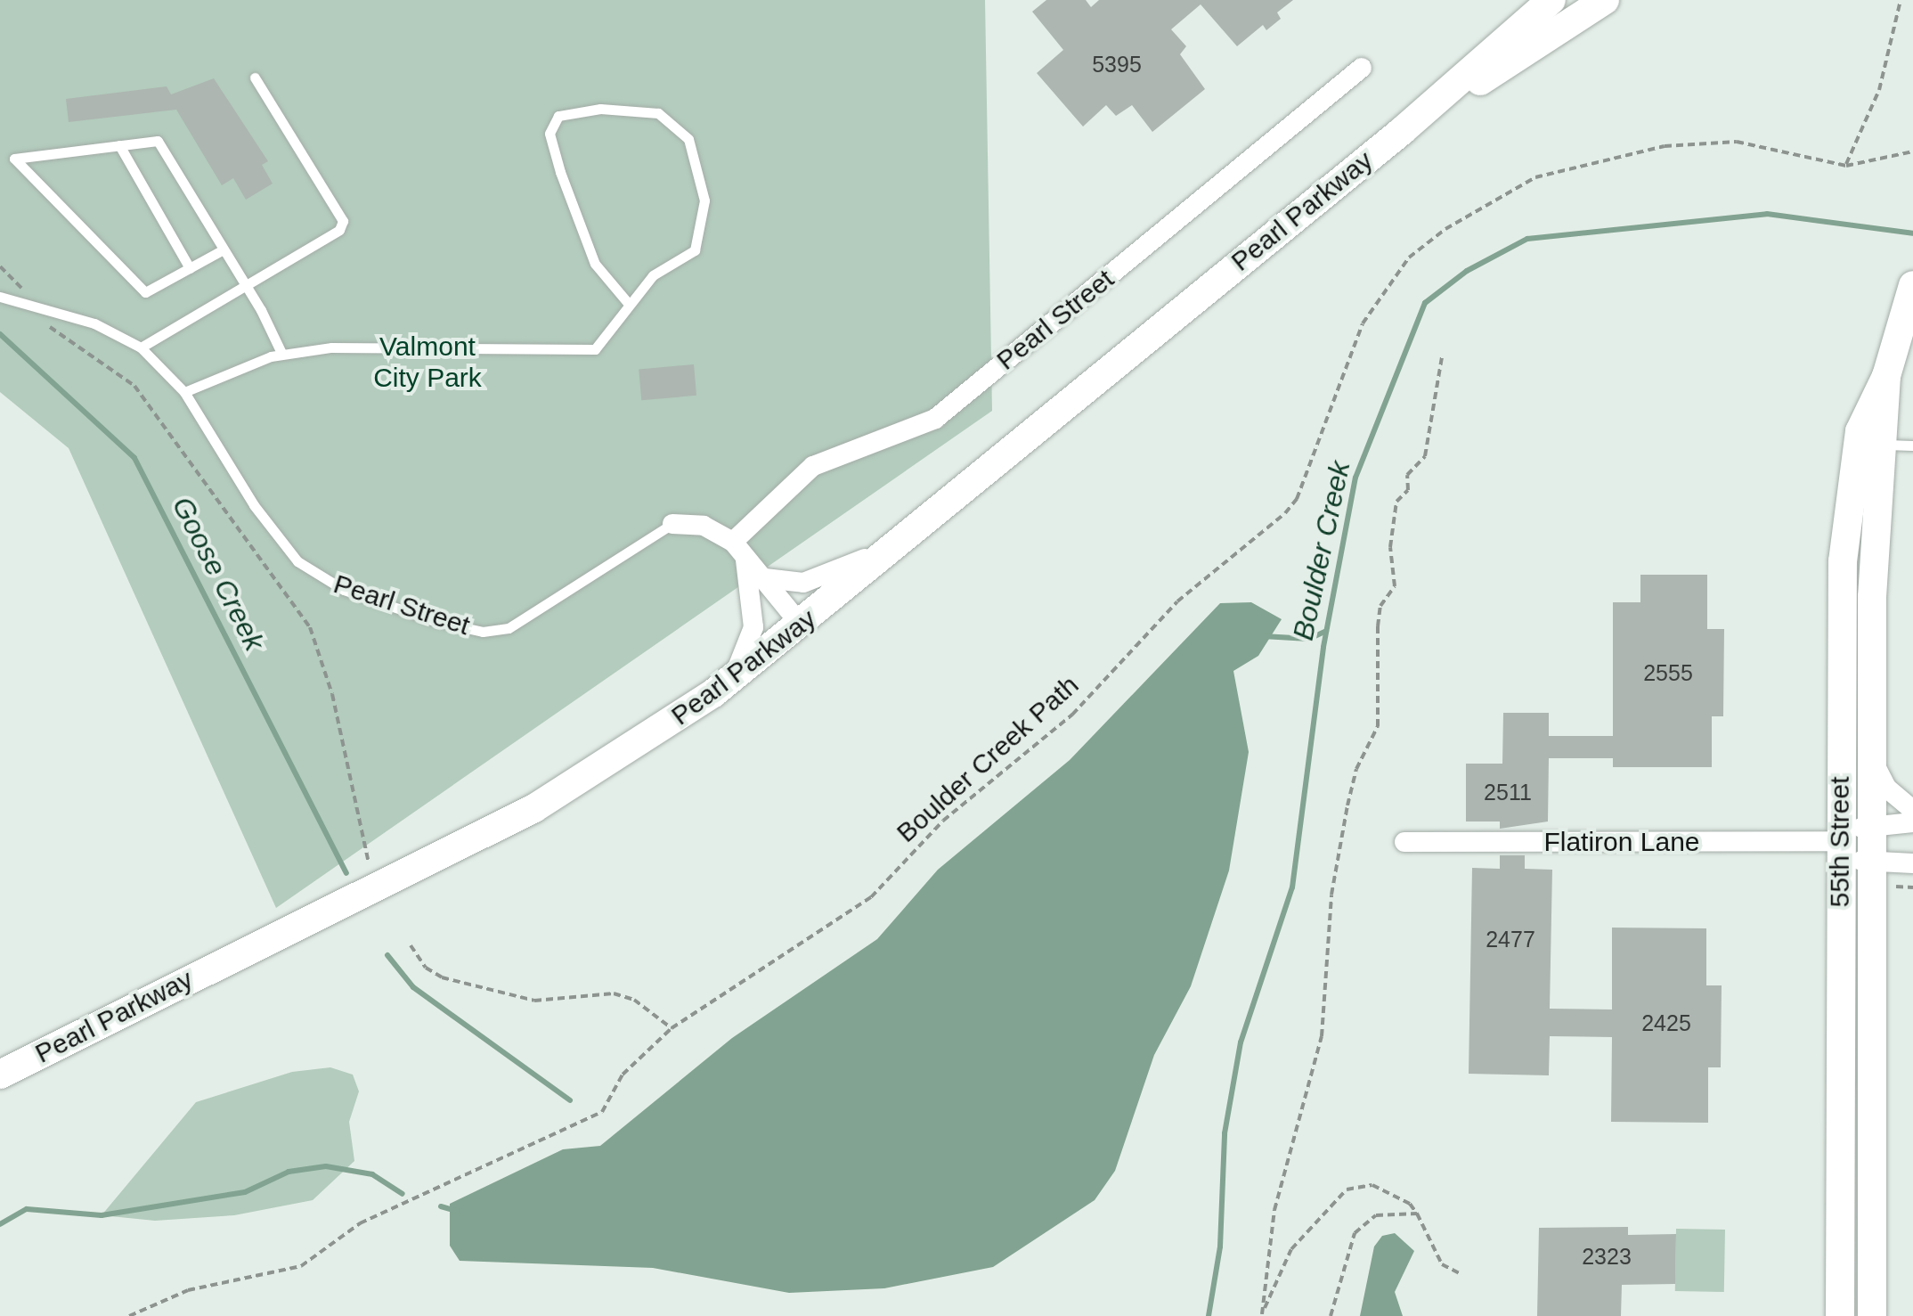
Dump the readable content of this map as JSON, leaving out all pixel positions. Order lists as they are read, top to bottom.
{
  "streets": {
    "main road": ["Pearl Parkway", "55th Street"],
    "street": ["Pearl Street", "Flatiron Lane"],
    "path": ["Boulder Creek Path"]
  },
  "crossings": [
    ["Pearl Parkway", "Pearl Street"],
    ["Flatiron Lane", "55th Street"]
  ],
  "water": ["Boulder Creek", "Goose Creek"],
  "parks": ["Valmont City Park"],
  "house_numbers": [
    "5395",
    "2555",
    "2511",
    "2477",
    "2425",
    "2323"
  ]
}
